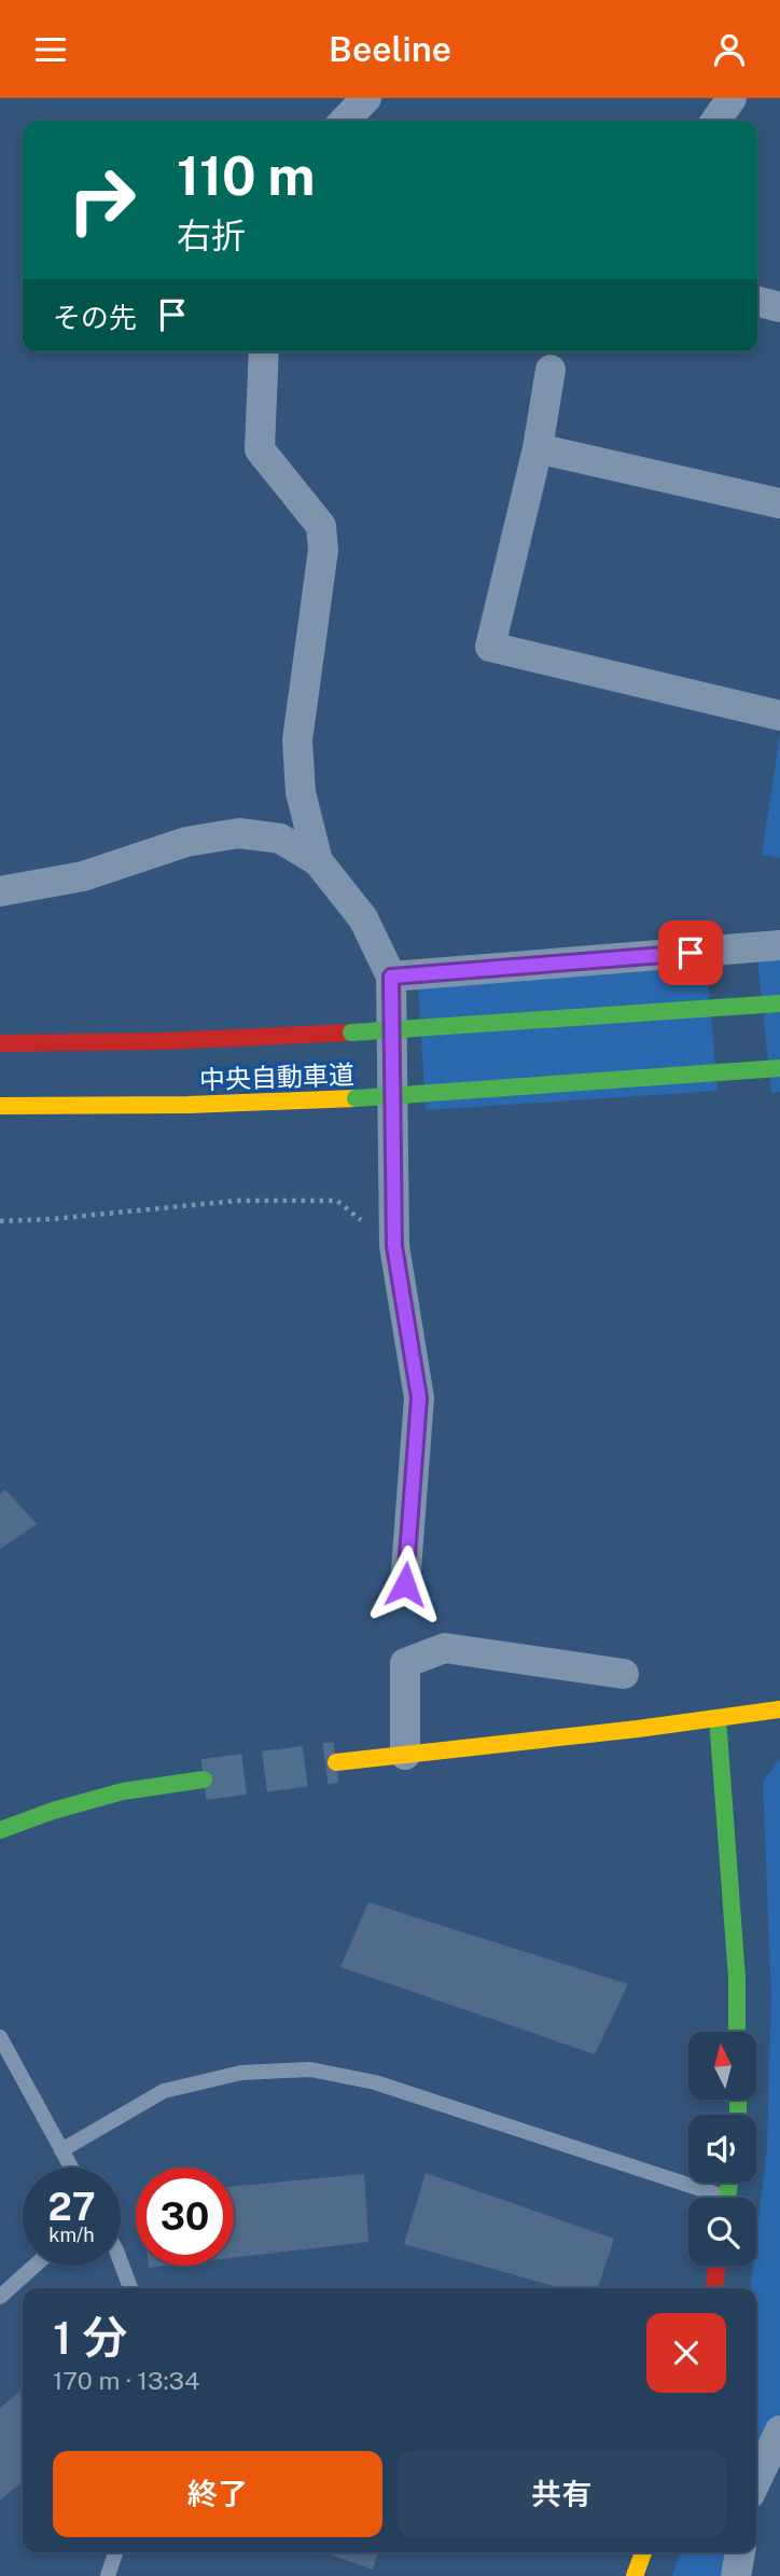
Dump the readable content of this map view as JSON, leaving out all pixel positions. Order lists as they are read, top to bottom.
{
  "streets": {
    "main road": ["中央自動車道"]
  },
  "north": "top",
  "page": {
    "header": "Beeline",
    "turn": ["110 m", "右折"],
    "then": "その先",
    "speed": "27 km/h",
    "limit": "30",
    "heading": ["1 分", "170 m · 13:34"],
    "buttons": ["終了", "共有"]
  }
}
